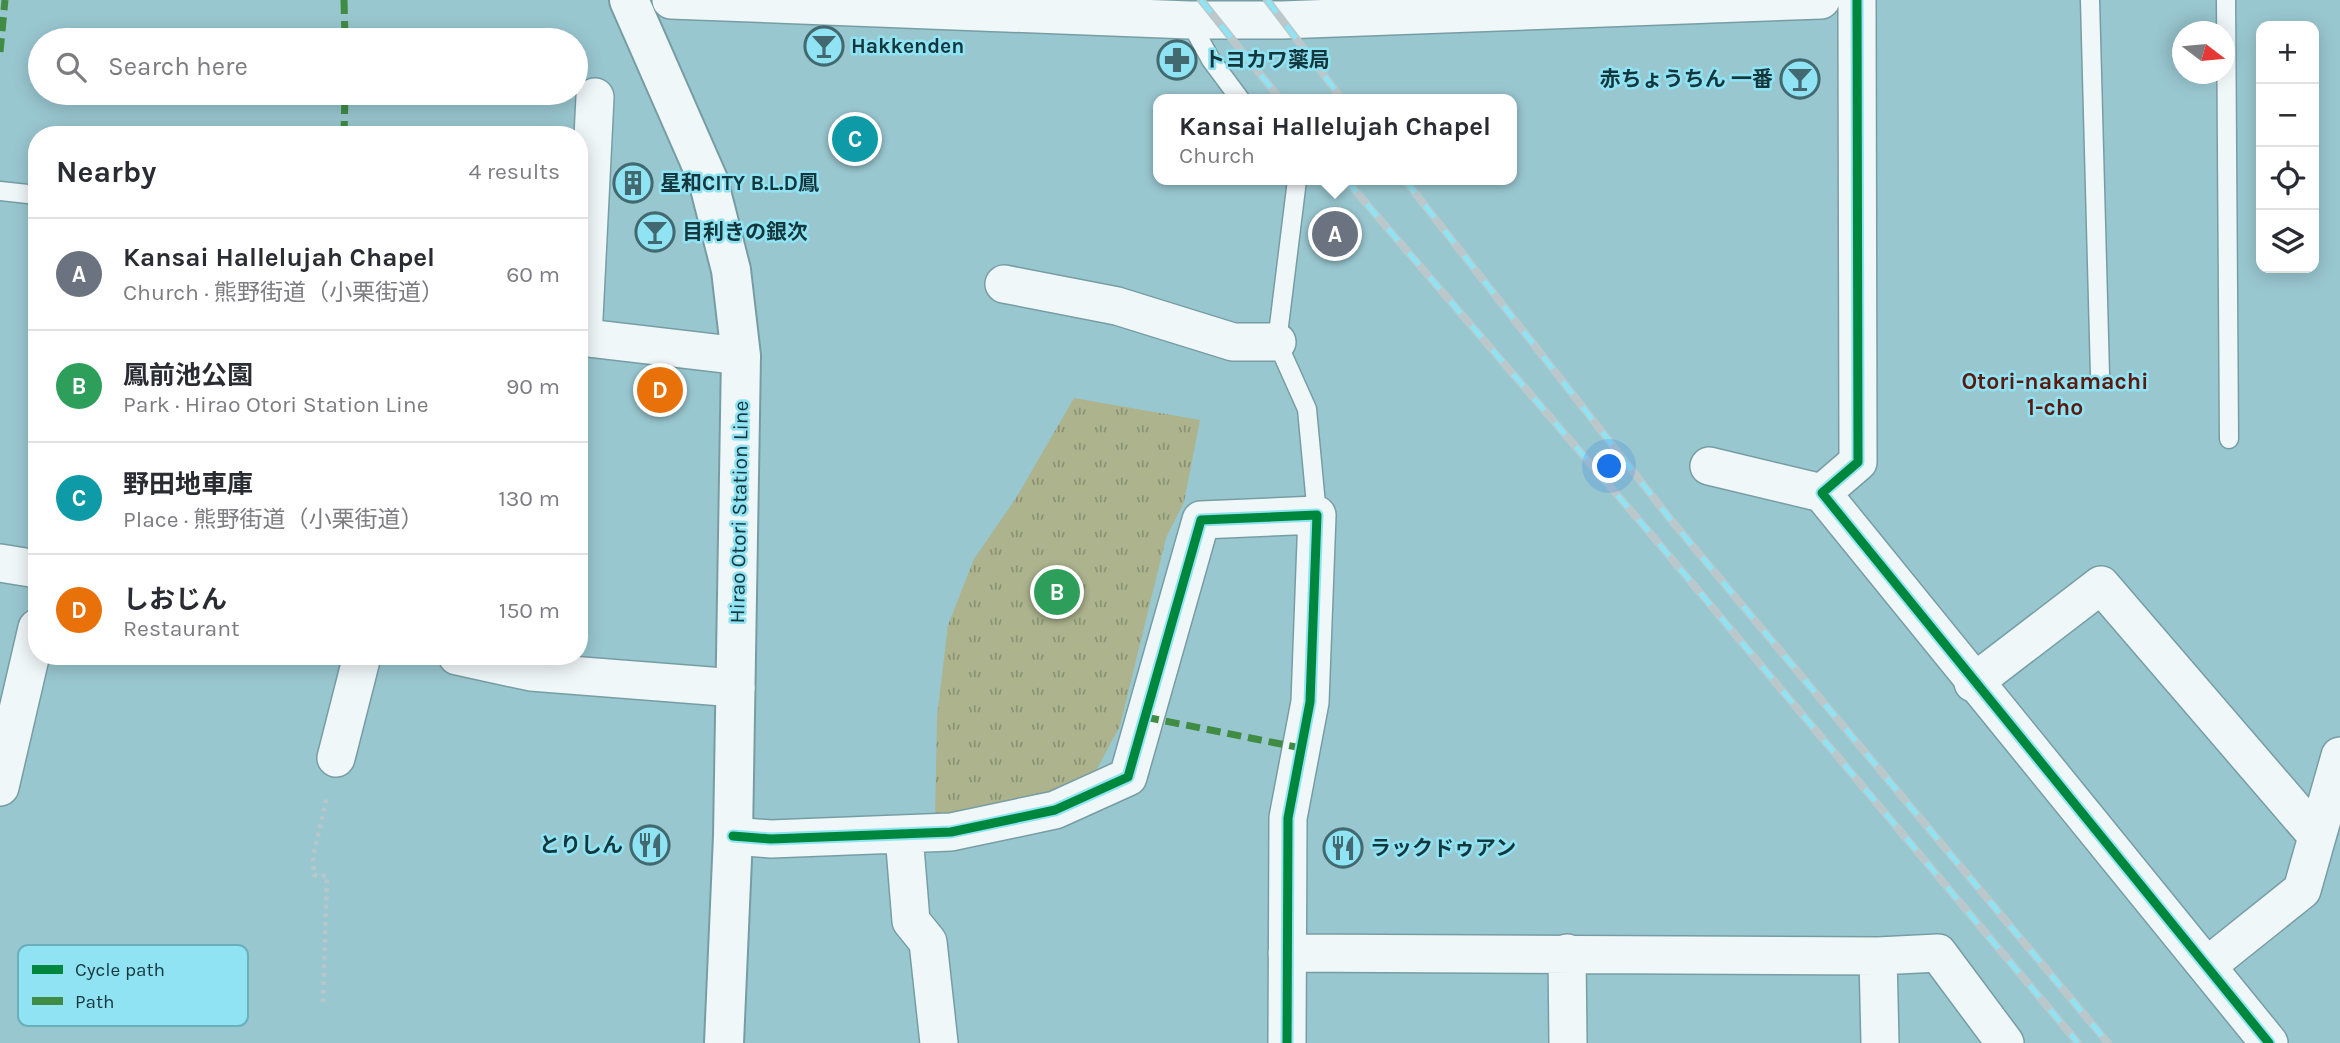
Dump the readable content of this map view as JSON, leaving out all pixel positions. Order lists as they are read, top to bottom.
{
  "streets": {
    "main road": ["Hirao Otori Station Line"]
  },
  "districts": ["Otori-nakamachi 1-cho"],
  "places": {
    "bar": ["Hakkenden", "赤ちょうちん 一番", "目利きの銀次"],
    "pharmacy": ["トヨカワ薬局"],
    "building": ["星和CITY B.L.D鳳"],
    "restaurant": ["とりしん", "ラックドゥアン"]
  },
  "legend": ["Cycle path", "Path"],
  "north": "right",
  "page": {
    "map_buttons": ["+", "−"],
    "search": "Search here",
    "popup": ["Kansai Hallelujah Chapel", "Church"],
    "pins": [
      "C",
      "A",
      "D",
      "B"
    ],
    "heading": ["Nearby", "4 results"],
    "list": [
      {
        "mark": "A",
        "name": "Kansai Hallelujah Chapel",
        "note": "Church · 熊野街道（小栗街道）",
        "value": "60 m"
      },
      {
        "mark": "B",
        "name": "鳳前池公園",
        "note": "Park · Hirao Otori Station Line",
        "value": "90 m"
      },
      {
        "mark": "C",
        "name": "野田地車庫",
        "note": "Place · 熊野街道（小栗街道）",
        "value": "130 m"
      },
      {
        "mark": "D",
        "name": "しおじん",
        "note": "Restaurant",
        "value": "150 m"
      }
    ]
  }
}
